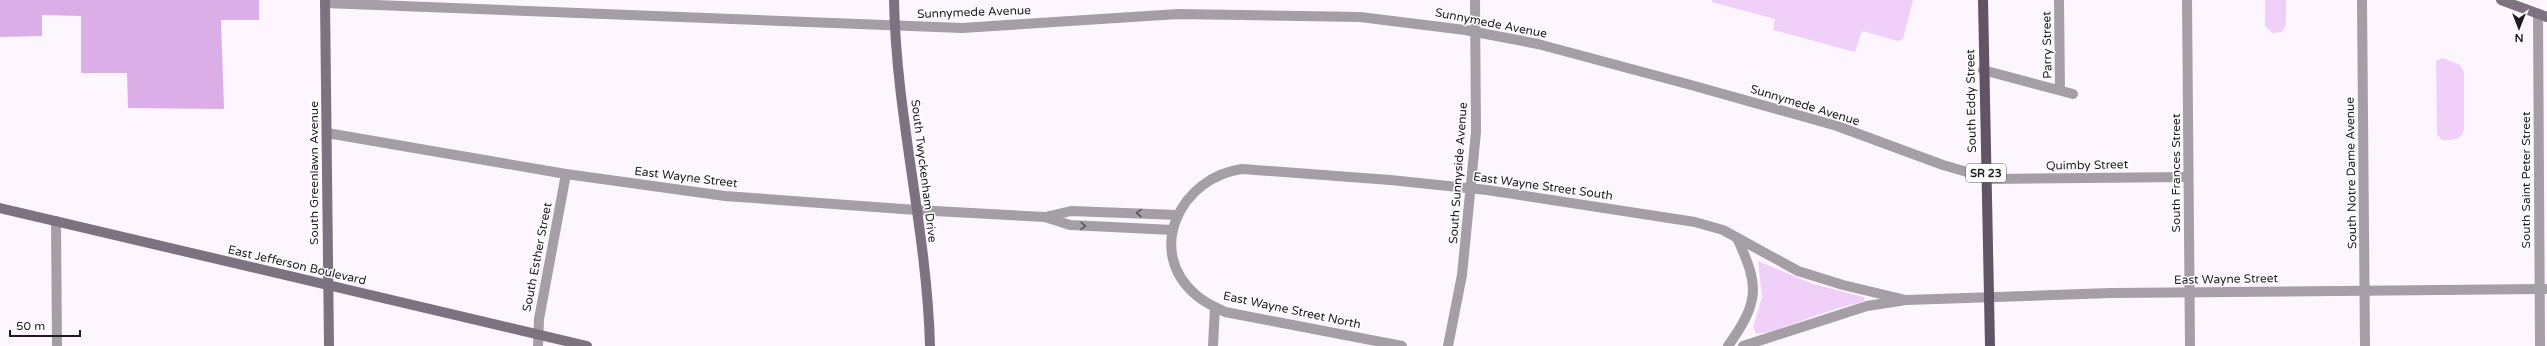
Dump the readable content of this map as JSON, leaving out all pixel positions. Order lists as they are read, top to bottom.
{
  "streets": {
    "main road": ["South Eddy Street", "SR 23"],
    "street": [
      "Sunnymede Avenue",
      "Parry Street",
      "Quimby Street",
      "South Twyckenham Drive",
      "South Greenlawn Avenue",
      "South Sunnyside Avenue",
      "South Frances Street",
      "South Notre Dame Avenue",
      "East Wayne Street",
      "South Saint Peter Street",
      "East Wayne Street South",
      "South Esther Street",
      "East Jefferson Boulevard",
      "East Wayne Street North"
    ]
  },
  "crossings": [
    ["Sunnymede Avenue", "South Eddy Street"],
    ["Sunnymede Avenue", "Quimby Street"],
    ["Sunnymede Avenue", "South Twyckenham Drive"],
    ["Sunnymede Avenue", "South Greenlawn Avenue"],
    ["Sunnymede Avenue", "South Sunnyside Avenue"],
    ["South Eddy Street", "Quimby Street"],
    ["South Eddy Street", "East Wayne Street"],
    ["Quimby Street", "South Frances Street"],
    ["South Twyckenham Drive", "East Wayne Street"],
    ["South Greenlawn Avenue", "East Wayne Street"],
    ["South Greenlawn Avenue", "East Jefferson Boulevard"],
    ["South Sunnyside Avenue", "East Wayne Street South"],
    ["South Frances Street", "East Wayne Street"],
    ["South Notre Dame Avenue", "East Wayne Street"],
    ["East Wayne Street", "South Saint Peter Street"],
    ["East Wayne Street", "East Wayne Street South"],
    ["East Wayne Street", "South Esther Street"],
    ["East Wayne Street", "East Wayne Street North"],
    ["East Wayne Street South", "East Wayne Street North"],
    ["South Esther Street", "East Jefferson Boulevard"]
  ],
  "scale_bar": "50 m",
  "north": "bottom"
}
